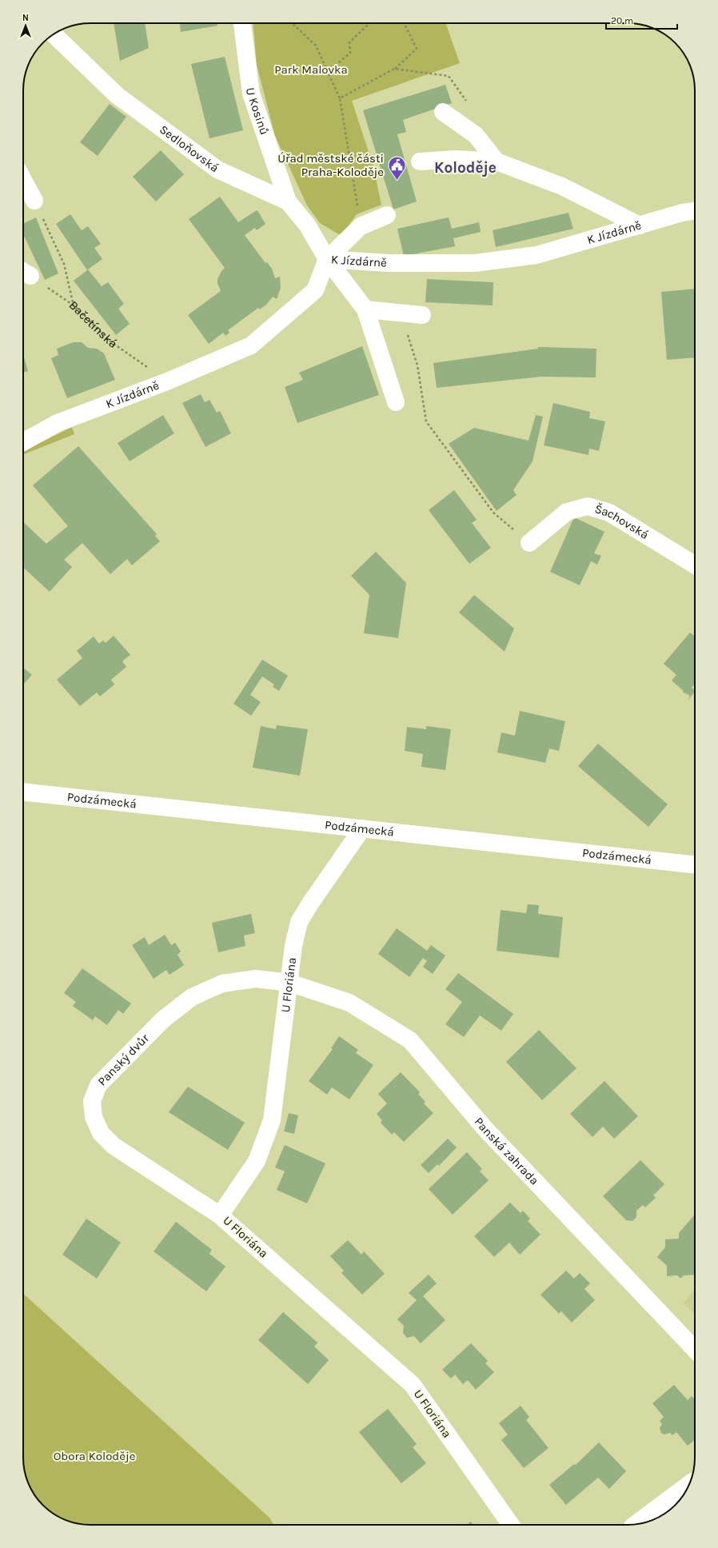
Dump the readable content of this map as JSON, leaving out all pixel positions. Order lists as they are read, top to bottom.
{
  "streets": {
    "street": [
      "U Kosinů",
      "Sedloňovská",
      "K Jízdárně",
      "Šachovská",
      "Podzámecká",
      "U Floriána",
      "Panský dvůr",
      "Panská zahrada"
    ],
    "path": ["Bačetínská"]
  },
  "crossings": [
    ["U Kosinů", "Sedloňovská"],
    ["Sedloňovská", "K Jízdárně"],
    ["K Jízdárně", "Bačetínská"],
    ["Podzámecká", "U Floriána"],
    ["U Floriána", "Panský dvůr"],
    ["U Floriána", "Panská zahrada"],
    ["Panský dvůr", "Panská zahrada"]
  ],
  "districts": ["Koloděje"],
  "parks": ["Park Malovka", "Obora Koloděje"],
  "places": {
    "public building": ["Úřad městské části Praha-Koloděje"]
  },
  "scale_bar": "20 m",
  "north": "top"
}
